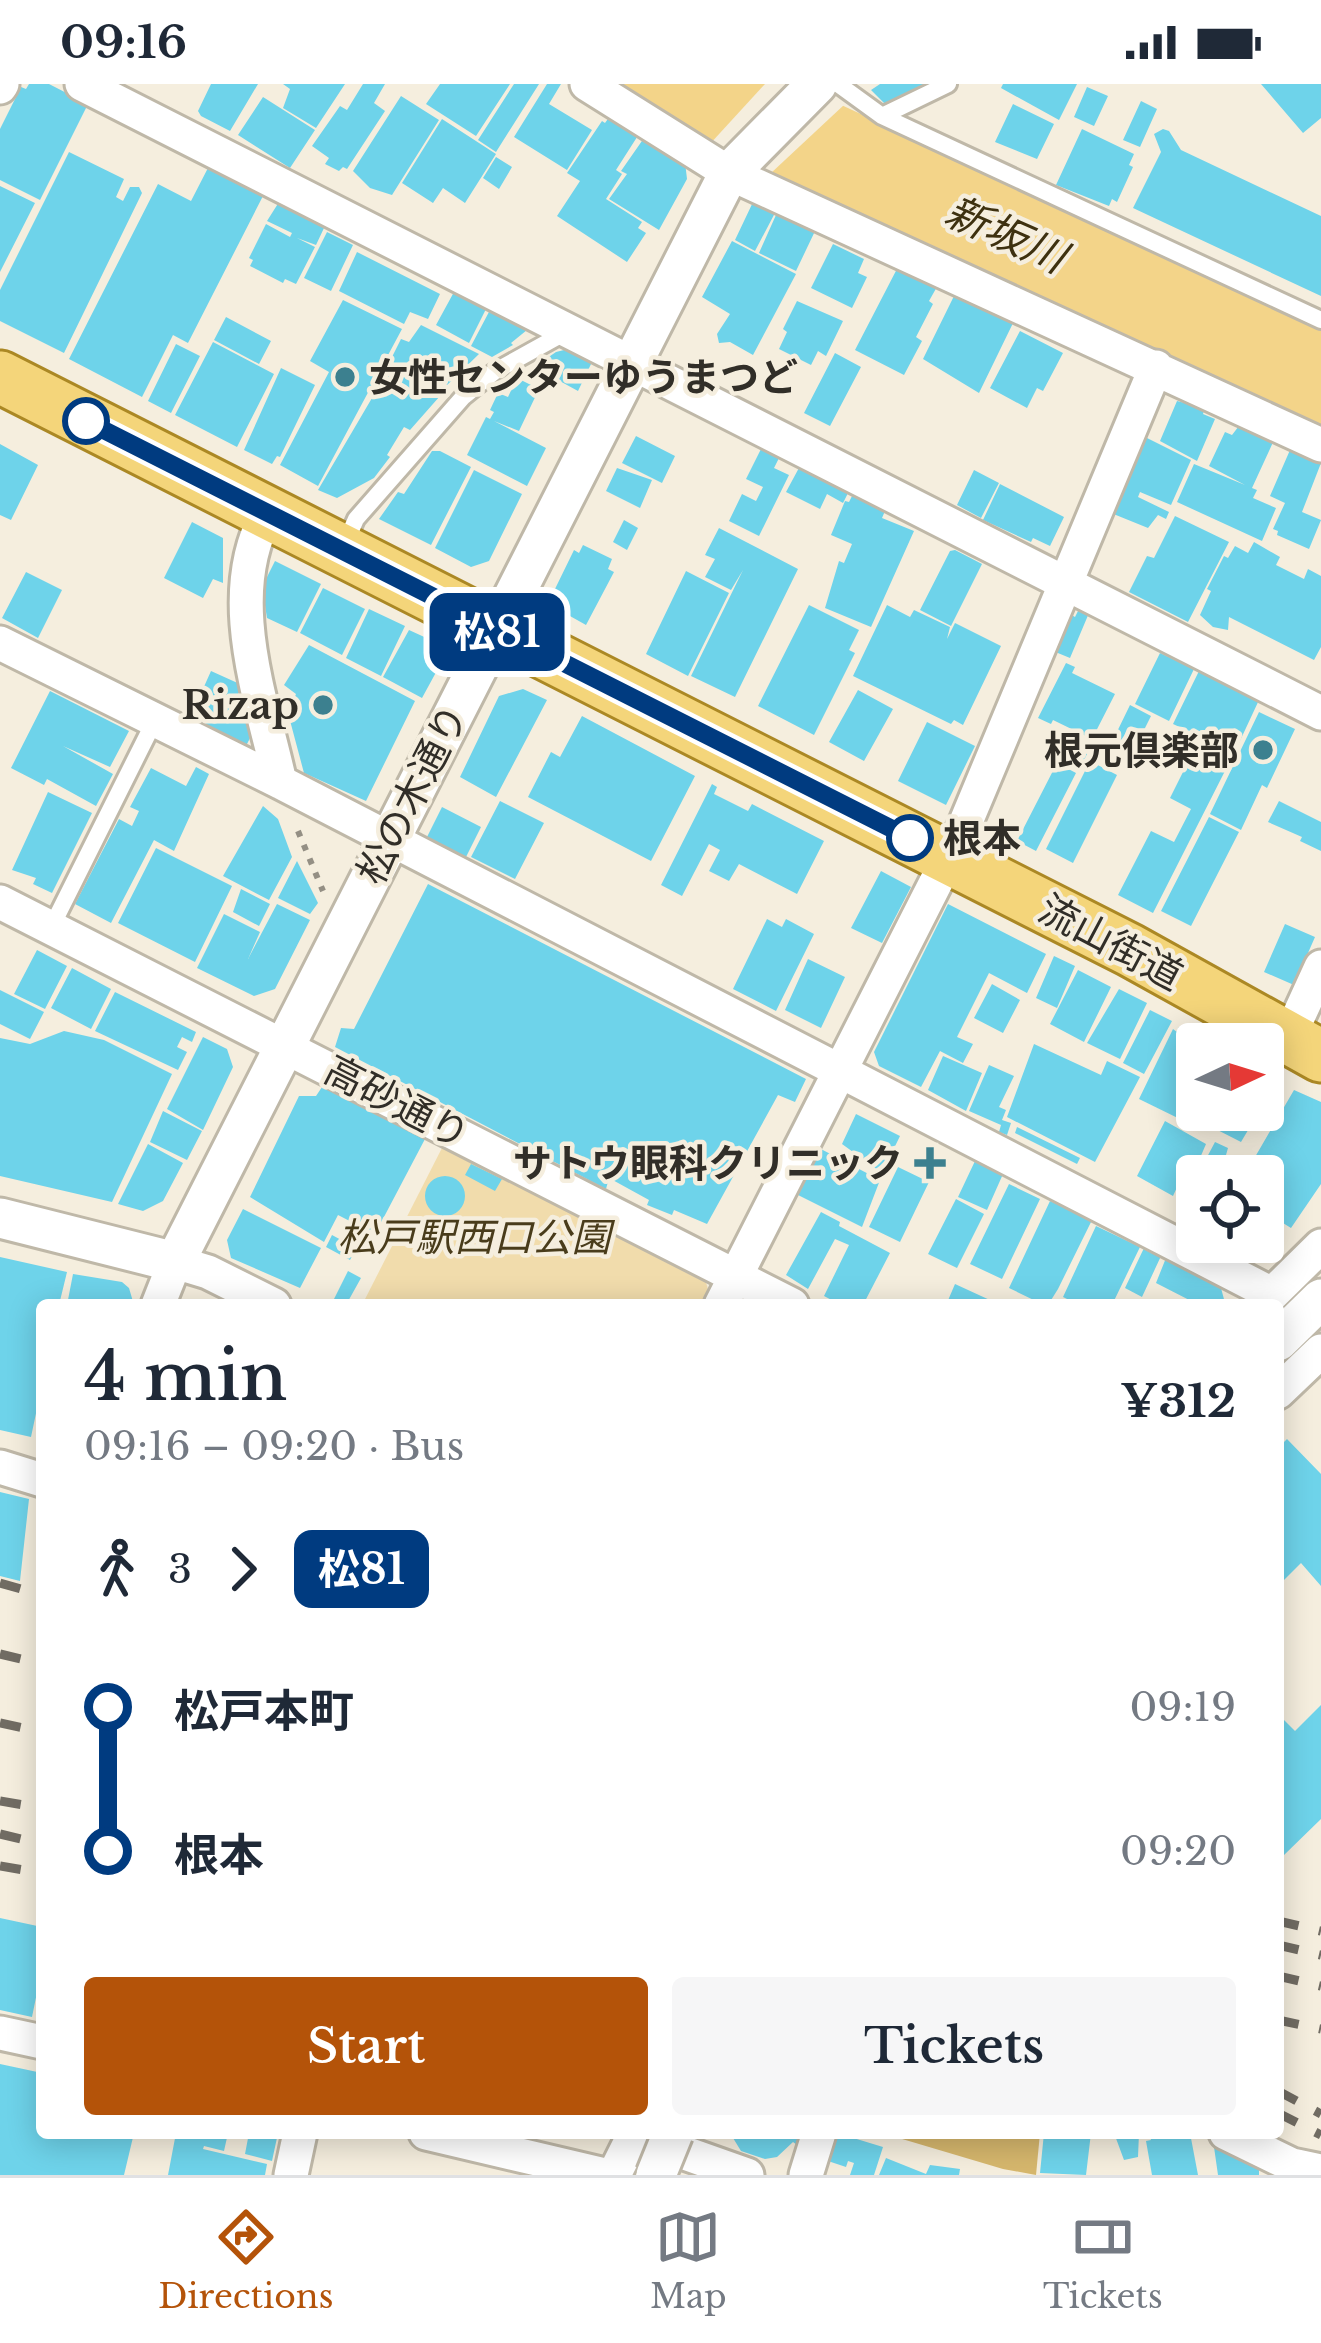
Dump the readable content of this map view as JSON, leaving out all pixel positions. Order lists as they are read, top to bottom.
{
  "streets": {
    "main road": ["流山街道"],
    "street": ["松の木通り", "高砂通り"]
  },
  "crossings": [
    ["松の木通り", "流山街道"],
    ["松の木通り", "高砂通り"]
  ],
  "water": ["新坂川"],
  "parks": ["松戸駅西口公園"],
  "places": {
    "other": [
      "女性センターゆうまつど",
      "Rizap",
      "根元倶楽部",
      "根本"
    ],
    "health": ["サトウ眼科クリニック"]
  },
  "lines": ["bus line 松81"],
  "north": "right",
  "page": {
    "status": "09:16",
    "on_map": "松81",
    "heading": ["4 min", "09:16 – 09:20 · Bus", "¥312"],
    "legs": ["3", "松81"],
    "list": [
      {
        "name": "松戸本町",
        "value": "09:19"
      },
      {
        "name": "根本",
        "value": "09:20"
      }
    ],
    "buttons": ["Start", "Tickets"],
    "tabs": ["Directions", "Map", "Tickets"]
  }
}
